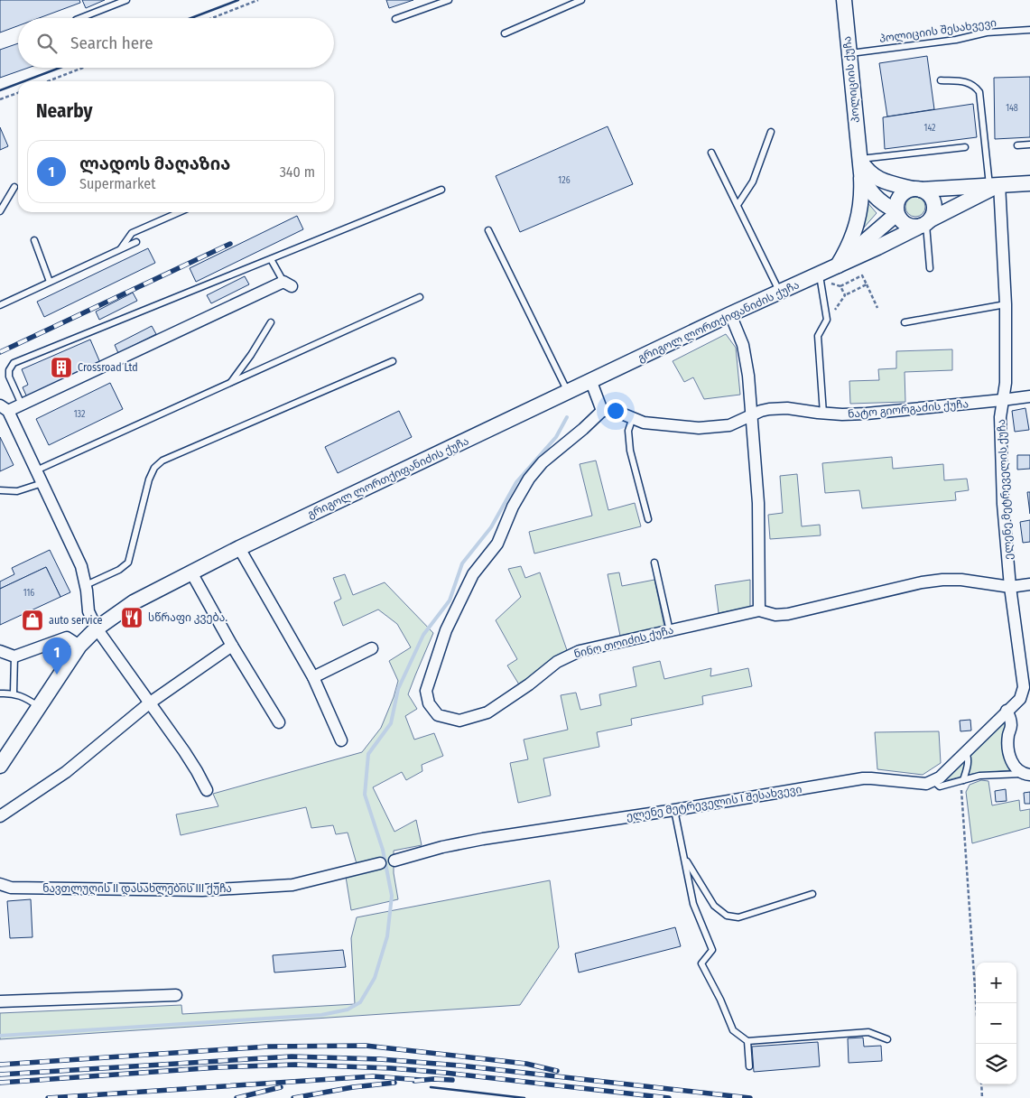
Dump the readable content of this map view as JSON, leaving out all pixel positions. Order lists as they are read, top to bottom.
{
  "streets": {
    "street": [
      "პოლიციის ქუჩა",
      "გრიგოლ ლორთქიფანიძის ქუჩა",
      "ნატო გიორგაძის ქუჩა",
      "ელენე მეტრეველის ქუჩა",
      "ნინო თოიძის ქუჩა",
      "ელენე მეტრეველის I შესახვევი",
      "ნავთლუღის II დასახლების III ქუჩა"
    ],
    "lane": ["პოლიციის შესახვევი"]
  },
  "crossings": [
    ["პოლიციის შესახვევი", "პოლიციის ქუჩა"],
    ["პოლიციის ქუჩა", "გრიგოლ ლორთქიფანიძის ქუჩა"],
    ["გრიგოლ ლორთქიფანიძის ქუჩა", "ელენე მეტრეველის ქუჩა"],
    ["ნატო გიორგაძის ქუჩა", "ელენე მეტრეველის ქუჩა"],
    ["ნატო გიორგაძის ქუჩა", "ნინო თოიძის ქუჩა"],
    ["ელენე მეტრეველის ქუჩა", "ნინო თოიძის ქუჩა"]
  ],
  "places": {
    "building": ["Crossroad Ltd"],
    "restaurant": ["სწრაფი კვება."],
    "shop": ["auto service"]
  },
  "house_numbers": [
    "148",
    "142",
    "126",
    "132",
    "116"
  ],
  "page": {
    "search": "Search here",
    "heading": "Nearby",
    "list": [
      {
        "mark": "1",
        "name": "ლადოს მაღაზია",
        "note": "Supermarket",
        "value": "340 m"
      }
    ],
    "pins": "1",
    "map_buttons": ["+", "−"]
  }
}
